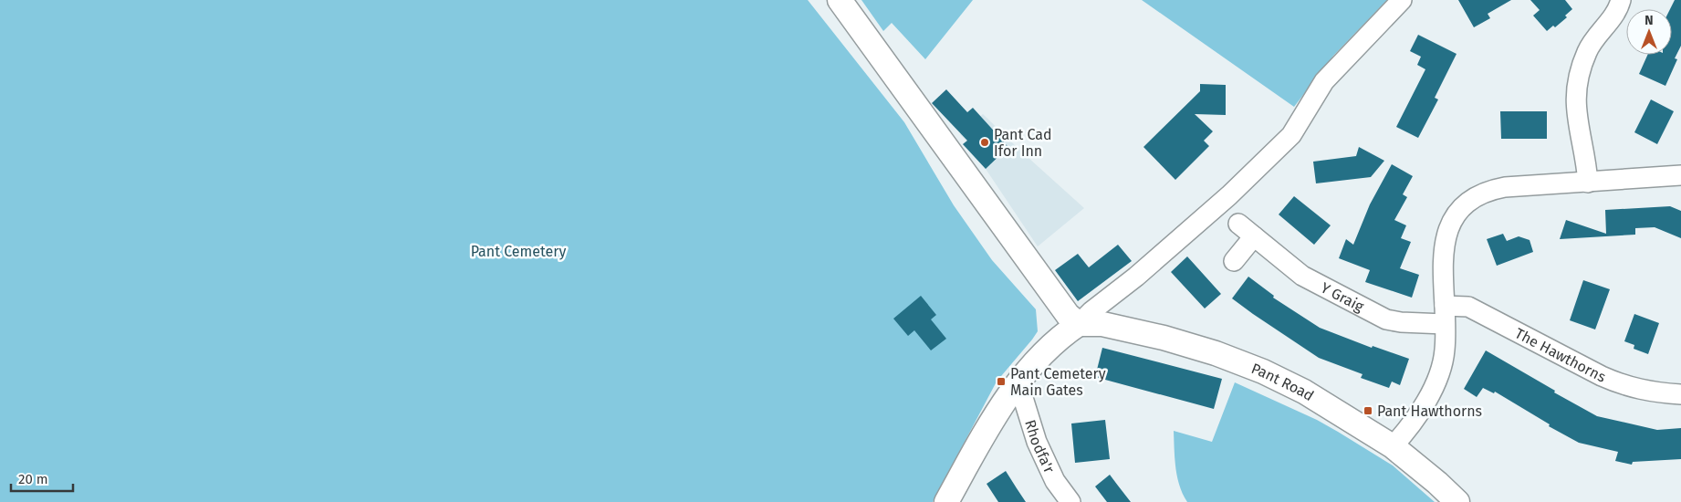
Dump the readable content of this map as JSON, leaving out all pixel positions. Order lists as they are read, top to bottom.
{
  "streets": {
    "street": [
      "Y Graig",
      "The Hawthorns",
      "Pant Road",
      "Rhodfa'r"
    ]
  },
  "crossings": [
    ["Y Graig", "The Hawthorns"]
  ],
  "parks": ["Pant Cemetery"],
  "places": {
    "other": ["Pant Cad Ifor Inn"],
    "transit": ["Pant Cemetery Main Gates", "Pant Hawthorns"]
  },
  "scale_bar": "20 m",
  "north": "top"
}
